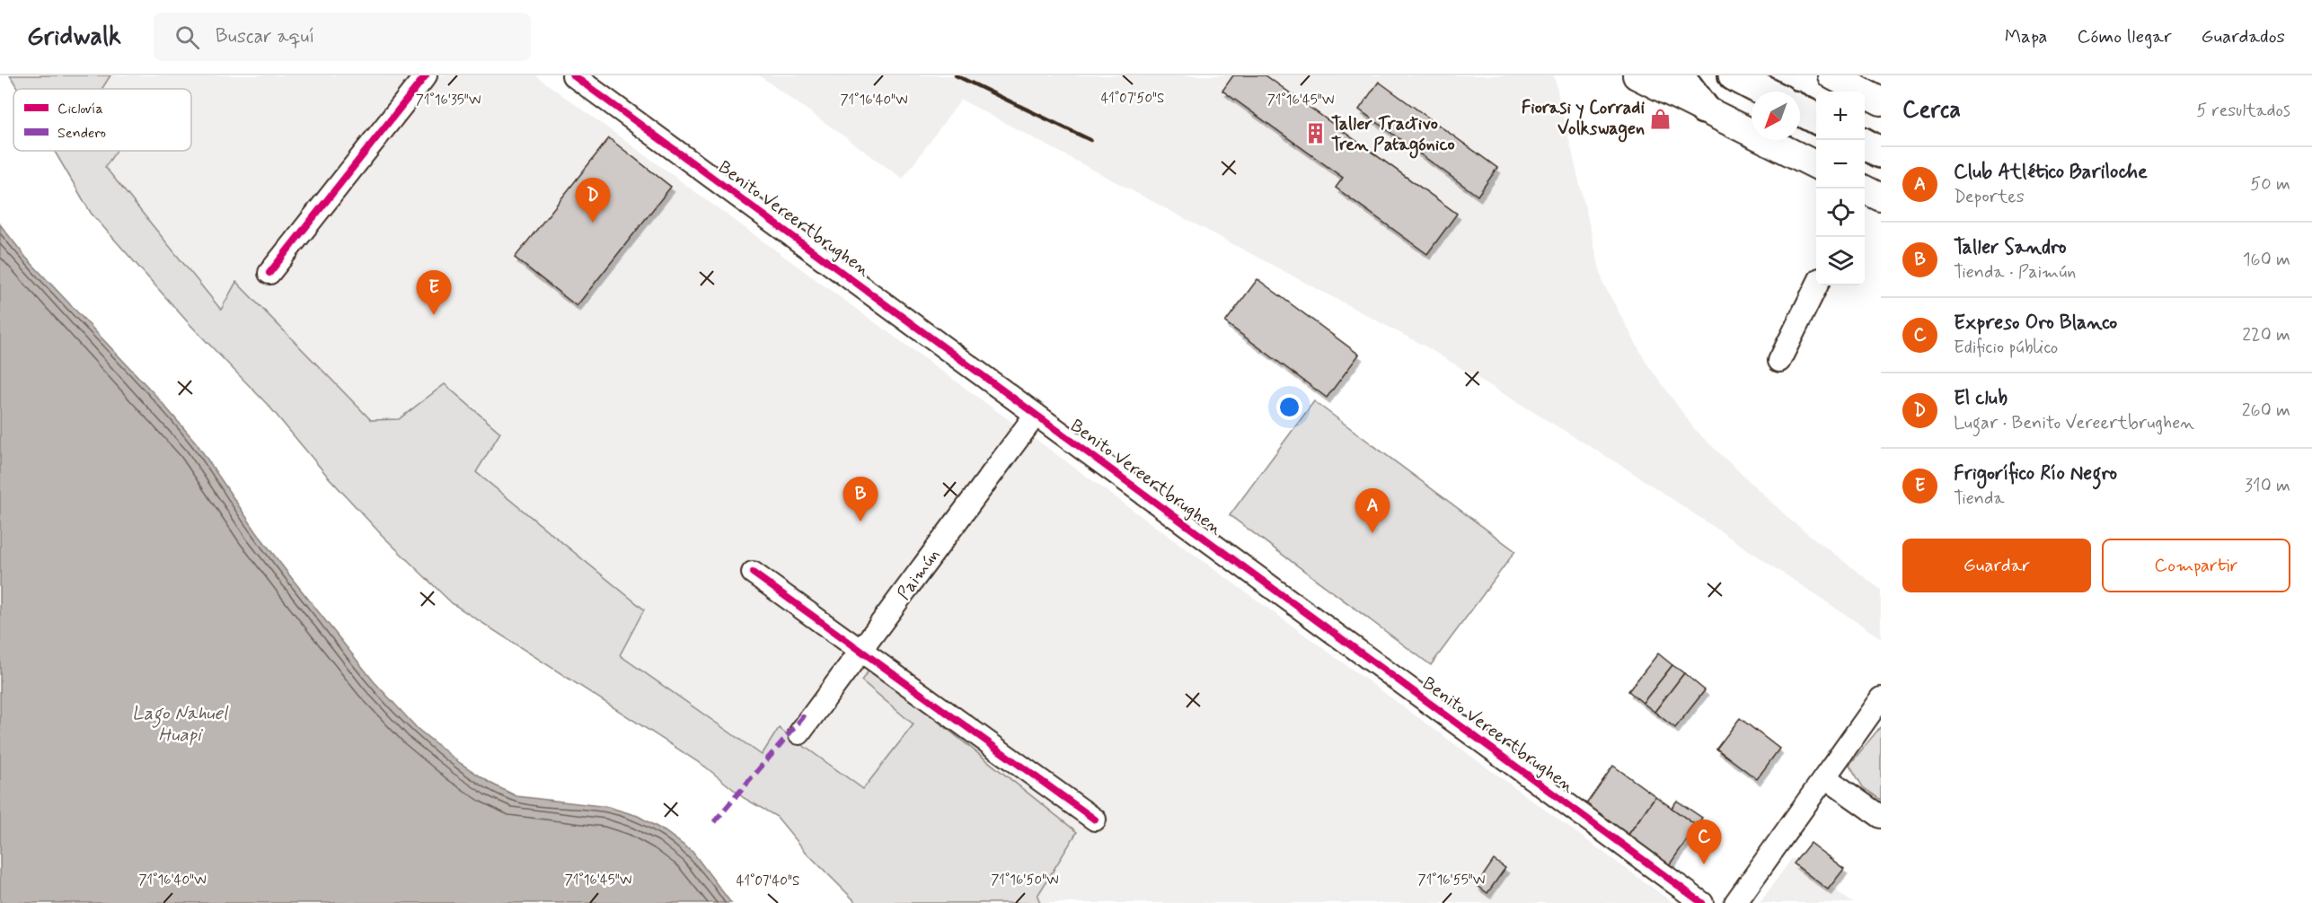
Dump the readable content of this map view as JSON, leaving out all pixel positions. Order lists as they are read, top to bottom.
{
  "streets": {
    "street": ["Benito Vereertbrughen", "Paimún"]
  },
  "crossings": [
    ["Benito Vereertbrughen", "Paimún"]
  ],
  "water": ["Lago Nahuel Huapi"],
  "places": {
    "shop": ["Fiorasi y Corradi Volkswagen"],
    "building": ["Taller Tractivo Tren Patagónico"]
  },
  "legend": ["Ciclovía", "Sendero"],
  "north": "bottom left",
  "page": {
    "header": "Gridwalk",
    "search": "Buscar aquí",
    "nav": ["Mapa", "Cómo llegar", "Guardados"],
    "heading": ["Cerca", "5 resultados"],
    "map_buttons": ["+", "−"],
    "list": [
      {
        "mark": "A",
        "name": "Club Atlético Bariloche",
        "note": "Deportes",
        "value": "50 m"
      },
      {
        "mark": "B",
        "name": "Taller Sandro",
        "note": "Tienda · Paimún",
        "value": "160 m"
      },
      {
        "mark": "C",
        "name": "Expreso Oro Blanco",
        "note": "Edificio público",
        "value": "220 m"
      },
      {
        "mark": "D",
        "name": "El club",
        "note": "Lugar · Benito Vereertbrughen",
        "value": "260 m"
      },
      {
        "mark": "E",
        "name": "Frigorífico Río Negro",
        "note": "Tienda",
        "value": "310 m"
      }
    ],
    "pins": [
      "D",
      "E",
      "B",
      "A",
      "C"
    ],
    "buttons": ["Guardar", "Compartir"]
  },
  "coordinates": [
    "41°07'50\"S",
    "71°16'40\"W",
    "71°16'45\"W",
    "71°16'35\"W",
    "71°16'50\"W",
    "71°16'55\"W",
    "41°07'40\"S"
  ]
}
